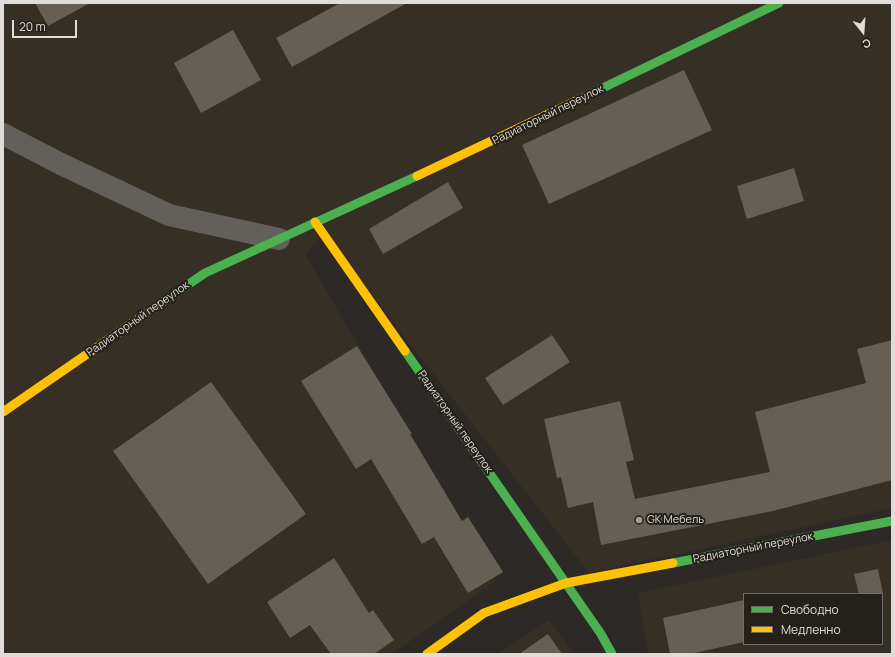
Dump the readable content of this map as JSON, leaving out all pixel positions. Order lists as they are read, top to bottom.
{
  "streets": {
    "street": ["Радиаторный переулок"]
  },
  "places": ["GK Мебель"],
  "legend": ["Свободно", "Медленно"],
  "scale_bar": "20 m",
  "north": "bottom"
}
